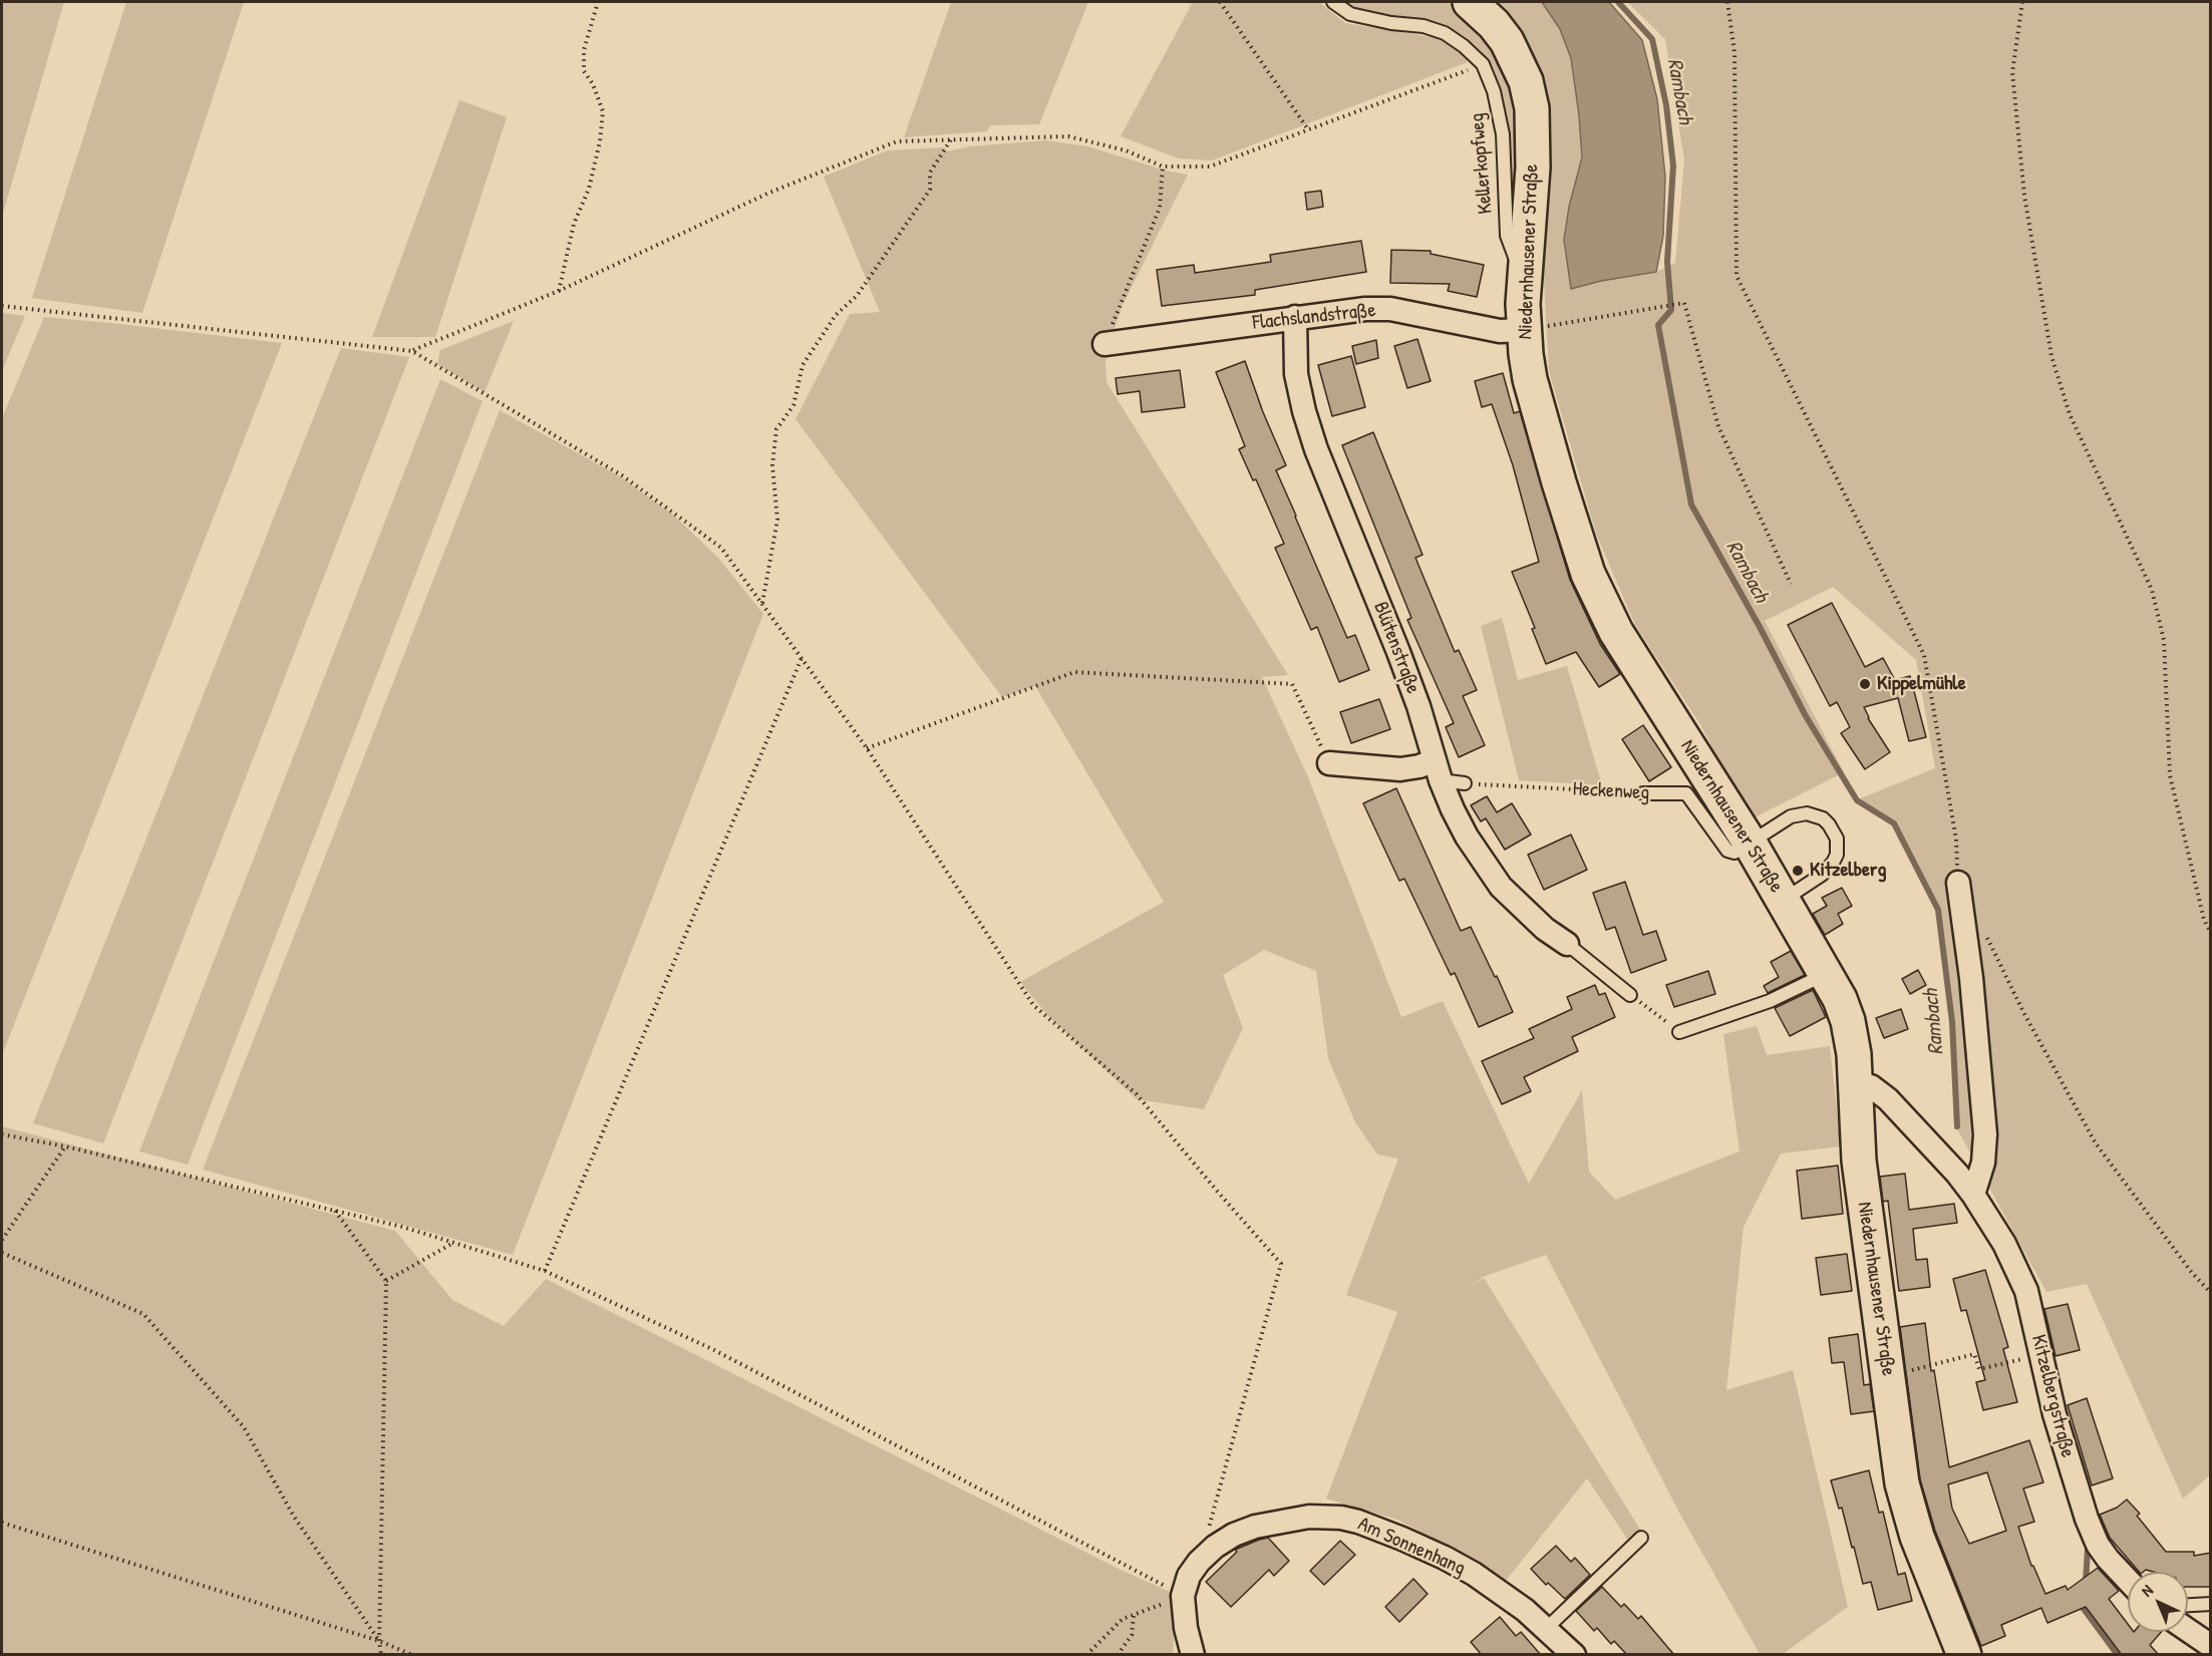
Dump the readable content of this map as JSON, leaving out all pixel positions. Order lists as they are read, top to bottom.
{
  "streets": {
    "main road": ["Niedernhausener Straße"],
    "street": [
      "Flachslandstraße",
      "Blütenstraße",
      "Kitzelbergstraße",
      "Am Sonnenhang"
    ],
    "lane": ["Kellerkopfweg", "Heckenweg"]
  },
  "crossings": [
    ["Kellerkopfweg", "Niedernhausener Straße"],
    ["Niedernhausener Straße", "Flachslandstraße"],
    ["Niedernhausener Straße", "Heckenweg"],
    ["Niedernhausener Straße", "Kitzelbergstraße"],
    ["Flachslandstraße", "Blütenstraße"]
  ],
  "water": ["Rambach"],
  "places": ["Kippelmühle", "Kitzelberg"],
  "north": "top left"
}
